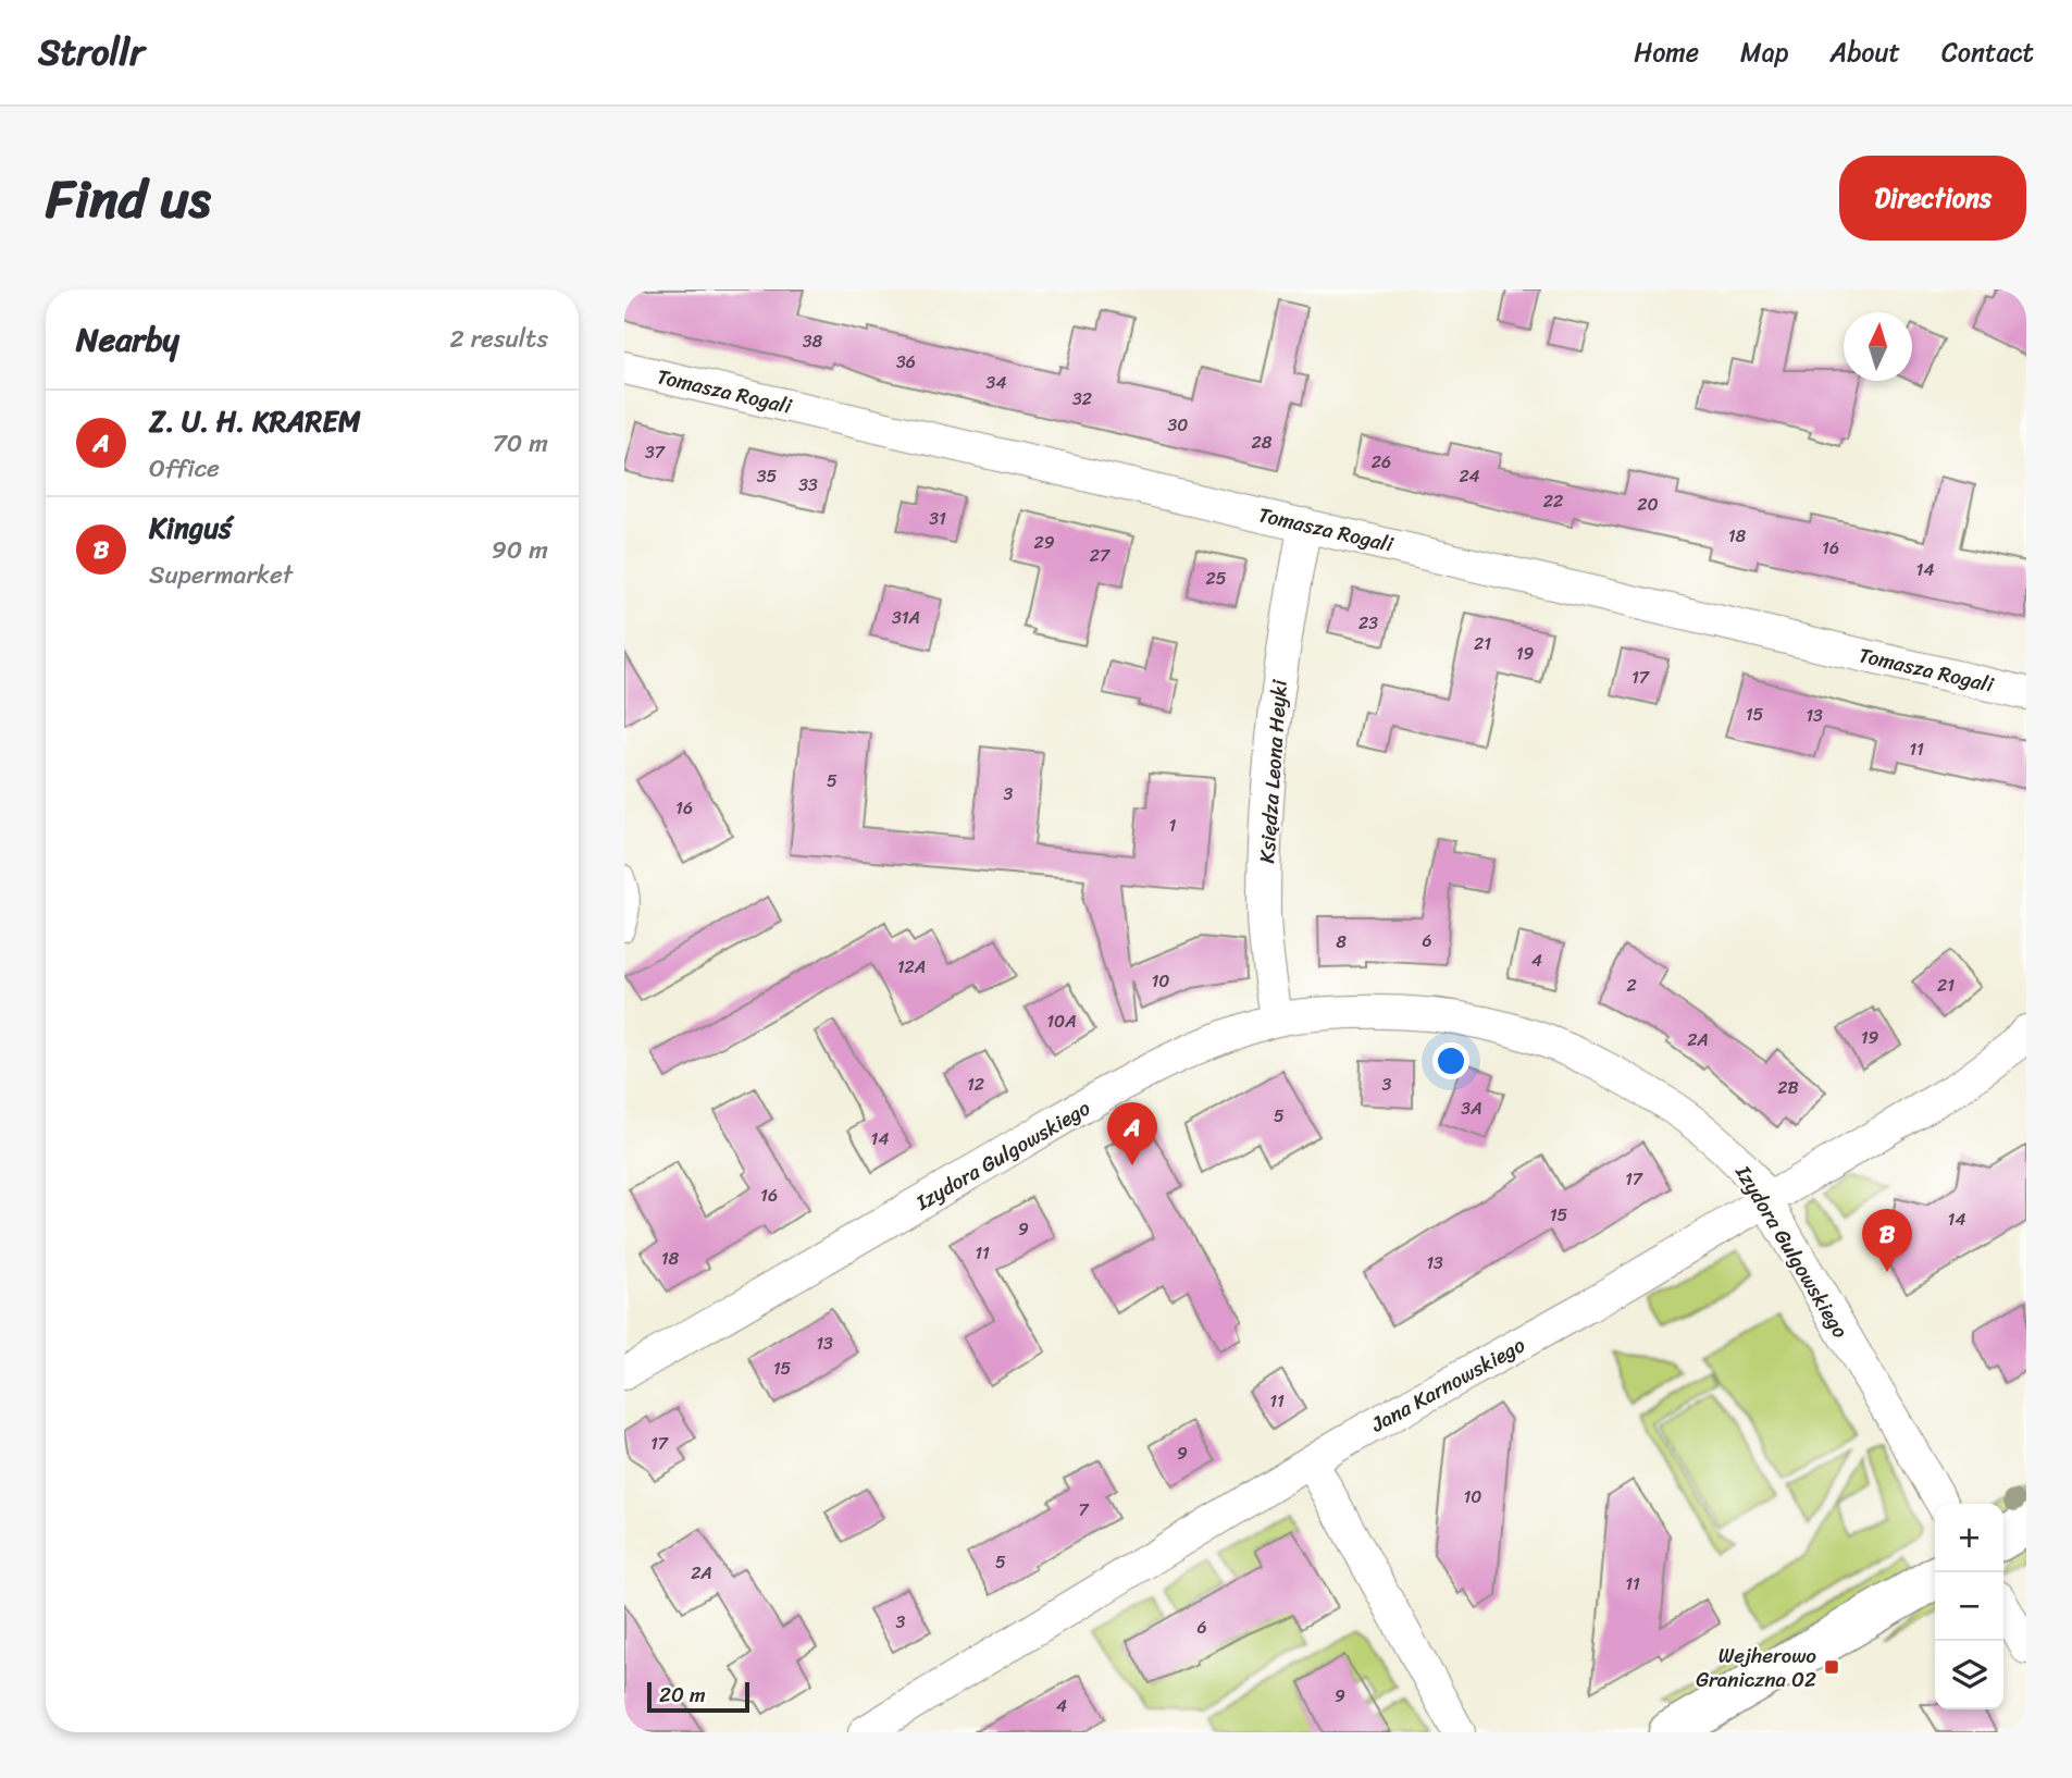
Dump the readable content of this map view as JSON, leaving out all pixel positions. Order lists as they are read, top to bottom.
{
  "streets": {
    "street": [
      "Tomasza Rogali",
      "Księdza Leona Heyki",
      "Izydora Gulgowskiego",
      "Jana Karnowskiego"
    ]
  },
  "crossings": [
    ["Tomasza Rogali", "Księdza Leona Heyki"],
    ["Księdza Leona Heyki", "Izydora Gulgowskiego"],
    ["Izydora Gulgowskiego", "Jana Karnowskiego"]
  ],
  "places": {
    "transit": ["Wejherowo Graniczna 02"]
  },
  "house_numbers": [
    "38",
    "36",
    "34",
    "32",
    "30",
    "28",
    "37",
    "26",
    "35",
    "24",
    "33",
    "22",
    "20",
    "31",
    "18",
    "29",
    "16",
    "27",
    "14",
    "25",
    "31A",
    "23",
    "21",
    "19",
    "17",
    "15",
    "13",
    "11",
    "5",
    "3",
    "16",
    "1",
    "6",
    "8",
    "4",
    "12A",
    "10",
    "2",
    "21",
    "10A",
    "19",
    "2A",
    "12",
    "3",
    "2B",
    "3A",
    "5",
    "14",
    "17",
    "16",
    "15",
    "14",
    "9",
    "11",
    "18",
    "13",
    "13",
    "15",
    "11",
    "17",
    "9",
    "10",
    "7",
    "5",
    "2A",
    "11",
    "3",
    "6",
    "9",
    "4"
  ],
  "scale_bar": "20 m",
  "north": "top",
  "page": {
    "header": "Strollr",
    "nav": [
      "Home",
      "Map",
      "About",
      "Contact"
    ],
    "title": "Find us",
    "buttons": "Directions",
    "heading": ["Nearby", "2 results"],
    "list": [
      {
        "mark": "A",
        "name": "Z. U. H. KRAREM",
        "note": "Office",
        "value": "70 m"
      },
      {
        "mark": "B",
        "name": "Kinguś",
        "note": "Supermarket",
        "value": "90 m"
      }
    ],
    "pins": ["A", "B"],
    "map_buttons": ["+", "−"],
    "scale": "20 m"
  }
}
